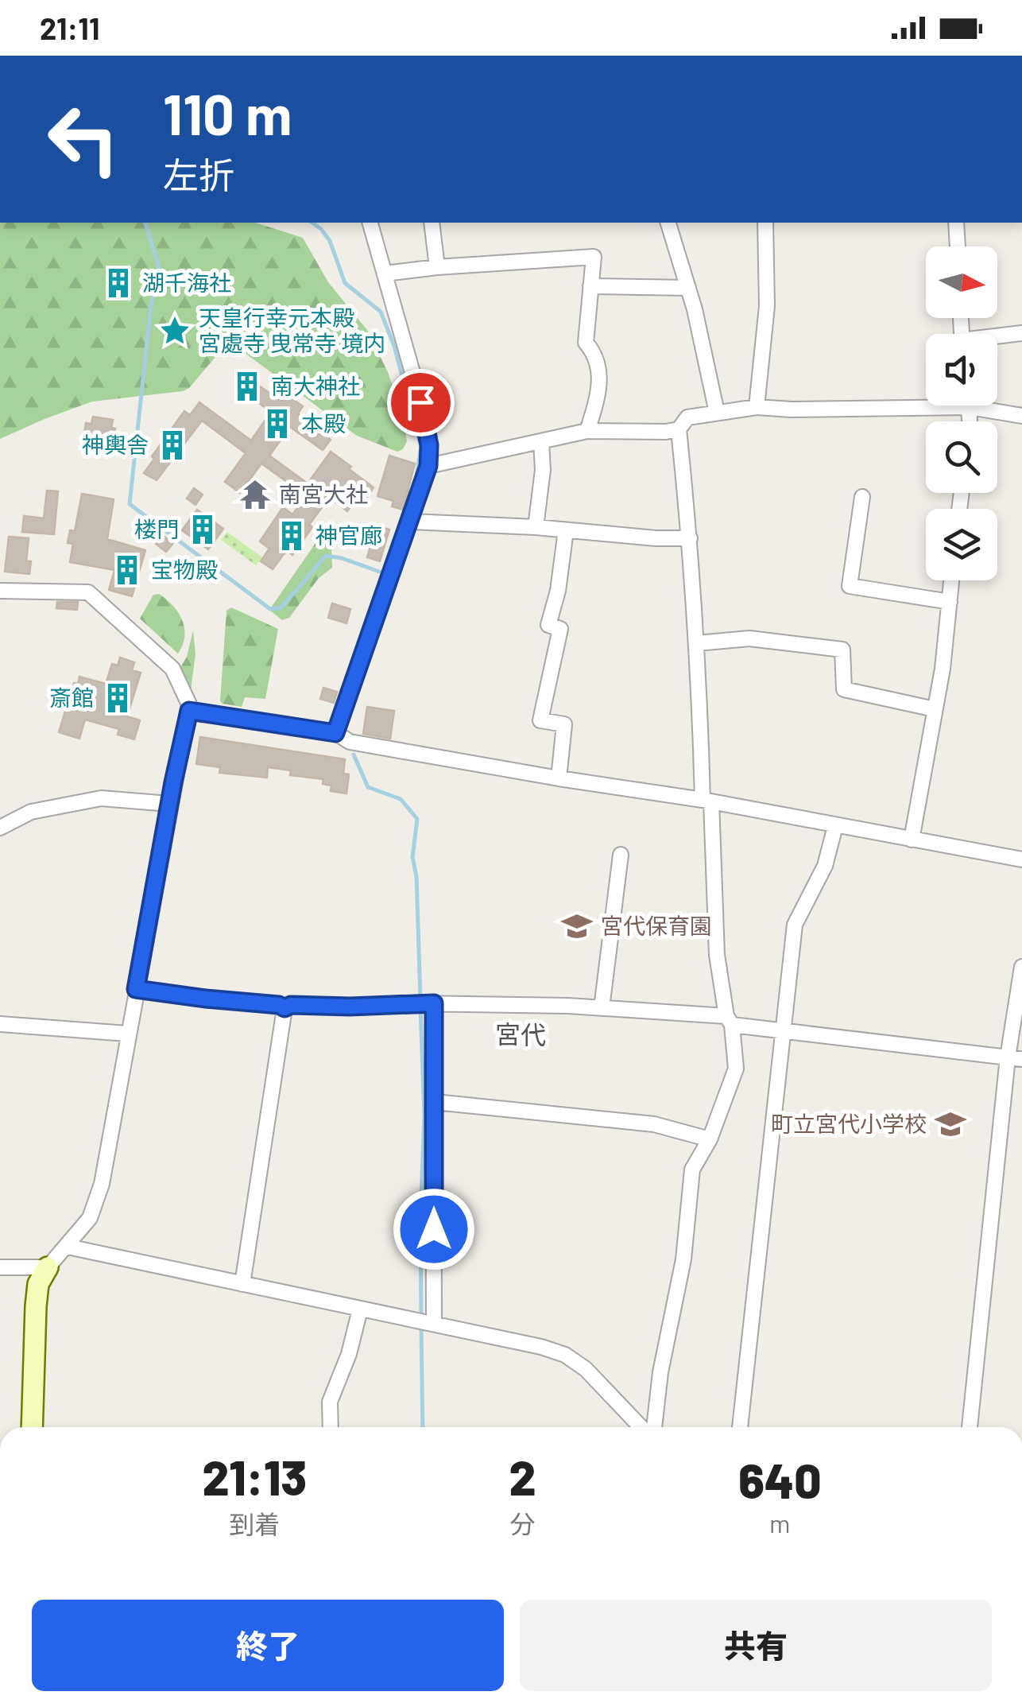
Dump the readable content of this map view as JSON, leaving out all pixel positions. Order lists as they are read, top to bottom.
{
  "districts": ["宮代"],
  "places": {
    "building": [
      "湖千海社",
      "南大神社",
      "本殿",
      "神輿舎",
      "楼門",
      "神官廊",
      "宝物殿",
      "斎館"
    ],
    "place": ["天皇行幸元本殿 宮處寺 曳常寺 境内"],
    "temple": ["南宮大社"],
    "school or university": ["宮代保育園", "町立宮代小学校"]
  },
  "north": "right",
  "page": {
    "status": "21:11",
    "turn": ["110 m", "左折"],
    "eta": [
      "21:13",
      "到着",
      "2",
      "分",
      "640",
      "m"
    ],
    "buttons": ["終了", "共有"]
  }
}
